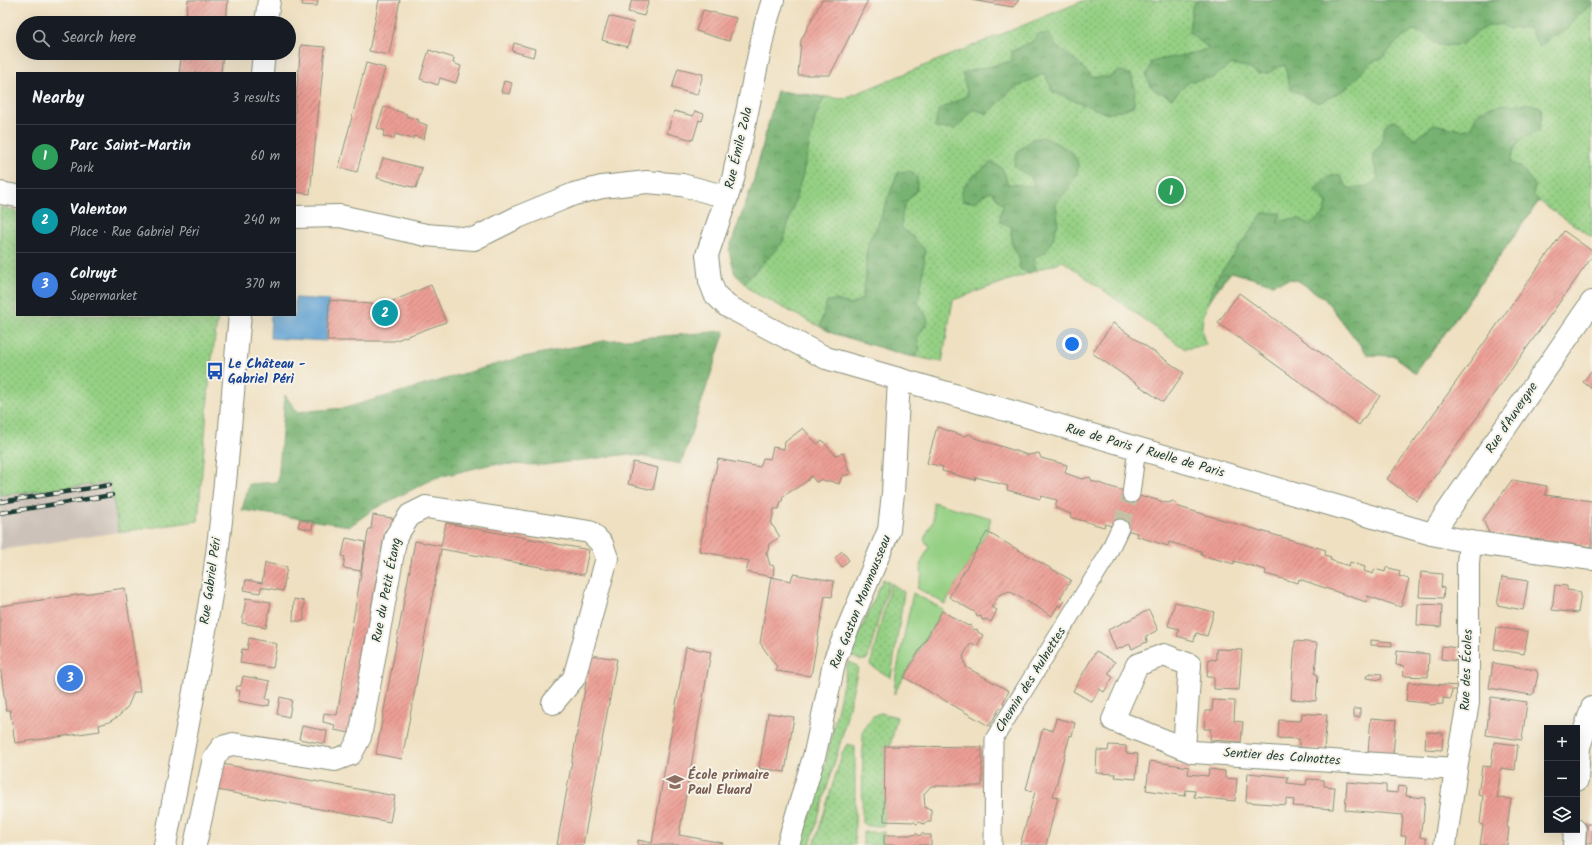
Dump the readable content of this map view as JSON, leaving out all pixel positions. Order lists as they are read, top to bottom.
{
  "streets": {
    "street": [
      "Rue Émile Zola",
      "Rue d'Auvergne",
      "Rue de Paris / Ruelle de Paris",
      "Rue Gabriel Péri",
      "Rue du Petit Étang",
      "Rue Gaston Monmousseau",
      "Rue des Écoles",
      "Chemin des Aulnettes",
      "Sentier des Colnottes"
    ]
  },
  "crossings": [
    ["Rue Émile Zola", "Rue de Paris / Ruelle de Paris"],
    ["Rue d'Auvergne", "Rue de Paris / Ruelle de Paris"],
    ["Rue de Paris / Ruelle de Paris", "Rue Gaston Monmousseau"],
    ["Rue de Paris / Ruelle de Paris", "Rue des Écoles"],
    ["Rue des Écoles", "Sentier des Colnottes"]
  ],
  "places": {
    "bus stop": ["Le Château - Gabriel Péri"],
    "school or university": ["École primaire Paul Eluard"]
  },
  "page": {
    "search": "Search here",
    "heading": ["Nearby", "3 results"],
    "list": [
      {
        "mark": "1",
        "name": "Parc Saint-Martin",
        "note": "Park",
        "value": "60 m"
      },
      {
        "mark": "2",
        "name": "Valenton",
        "note": "Place · Rue Gabriel Péri",
        "value": "240 m"
      },
      {
        "mark": "3",
        "name": "Colruyt",
        "note": "Supermarket",
        "value": "370 m"
      }
    ],
    "pins": ["1", "2", "3"],
    "map_buttons": ["+", "−"]
  }
}
